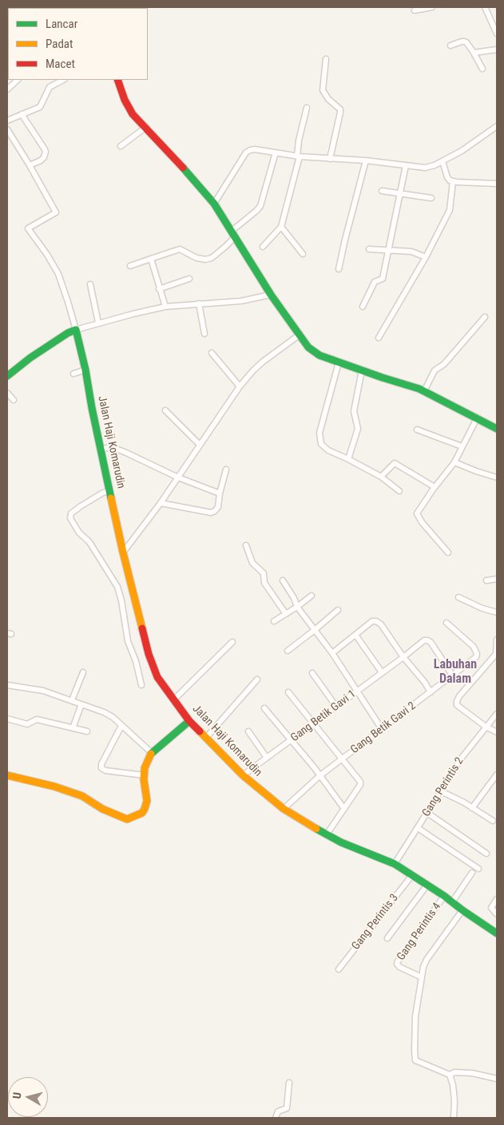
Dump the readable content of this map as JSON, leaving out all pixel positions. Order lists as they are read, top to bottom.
{
  "streets": {
    "street": [
      "Jalan Haji Komarudin",
      "Gang Betik Gavi 1",
      "Gang Betik Gavi 2",
      "Gang Perintis 2",
      "Gang Perintis 3",
      "Gang Perintis 4"
    ]
  },
  "crossings": [
    ["Jalan Haji Komarudin", "Gang Betik Gavi 1"],
    ["Jalan Haji Komarudin", "Gang Betik Gavi 2"],
    ["Jalan Haji Komarudin", "Gang Perintis 2"],
    ["Jalan Haji Komarudin", "Gang Perintis 3"],
    ["Jalan Haji Komarudin", "Gang Perintis 4"],
    ["Gang Betik Gavi 1", "Gang Betik Gavi 2"]
  ],
  "districts": ["Labuhan Dalam"],
  "legend": ["Lancar", "Padat", "Macet"],
  "north": "left"
}
